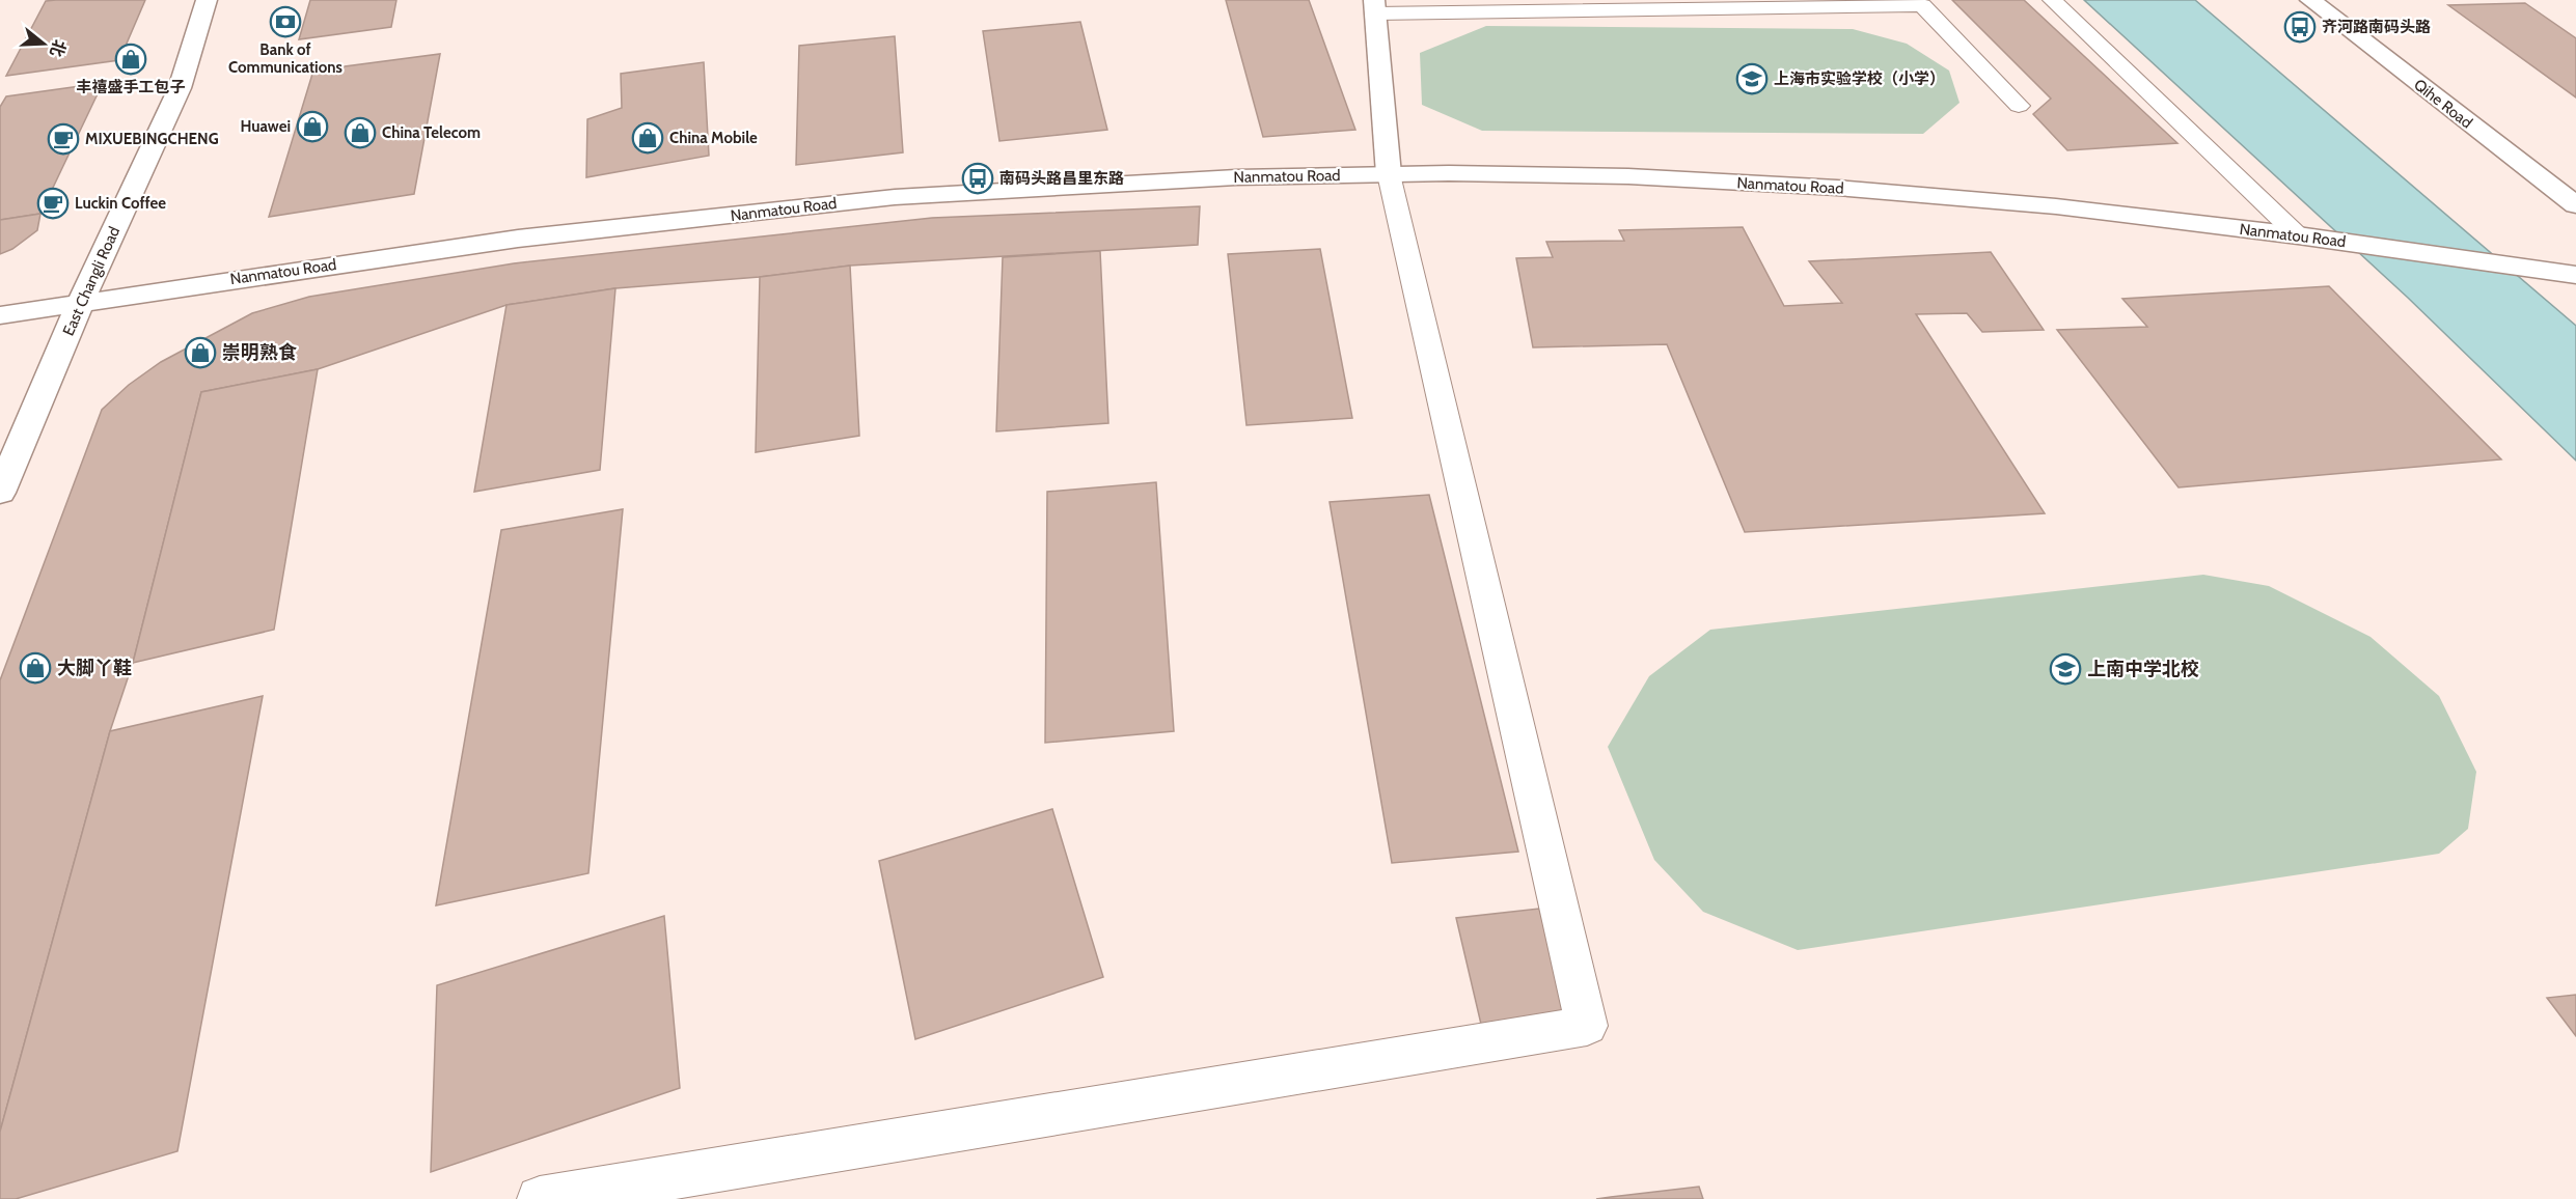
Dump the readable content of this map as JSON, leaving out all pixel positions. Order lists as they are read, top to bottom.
{
  "streets": {
    "street": ["Qihe Road", "Nanmatou Road", "East Changli Road"]
  },
  "crossings": [
    ["Nanmatou Road", "East Changli Road"]
  ],
  "places": {
    "bank": ["Bank of Communications"],
    "bus stop": ["齐河路南码头路", "南码头路昌里东路"],
    "shop": [
      "丰禧盛手工包子",
      "Huawei",
      "China Telecom",
      "China Mobile",
      "崇明熟食",
      "大脚丫鞋"
    ],
    "school or university": ["上海市实验学校（小学）", "上南中学北校"],
    "cafe": ["MIXUEBINGCHENG", "Luckin Coffee"]
  },
  "north": "right"
}
